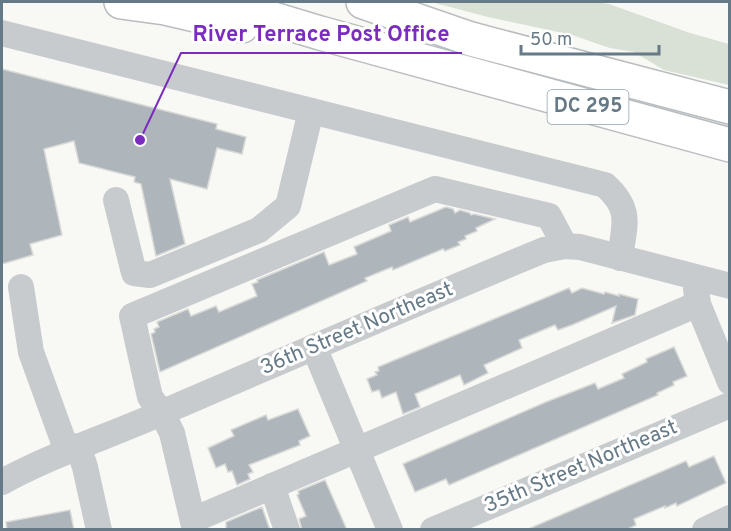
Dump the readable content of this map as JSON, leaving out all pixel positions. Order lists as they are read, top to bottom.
{
  "streets": {
    "highway": ["DC 295"],
    "street": ["36th Street Northeast", "35th Street Northeast"]
  },
  "places": ["River Terrace Post Office"],
  "scale_bar": "50 m"
}
